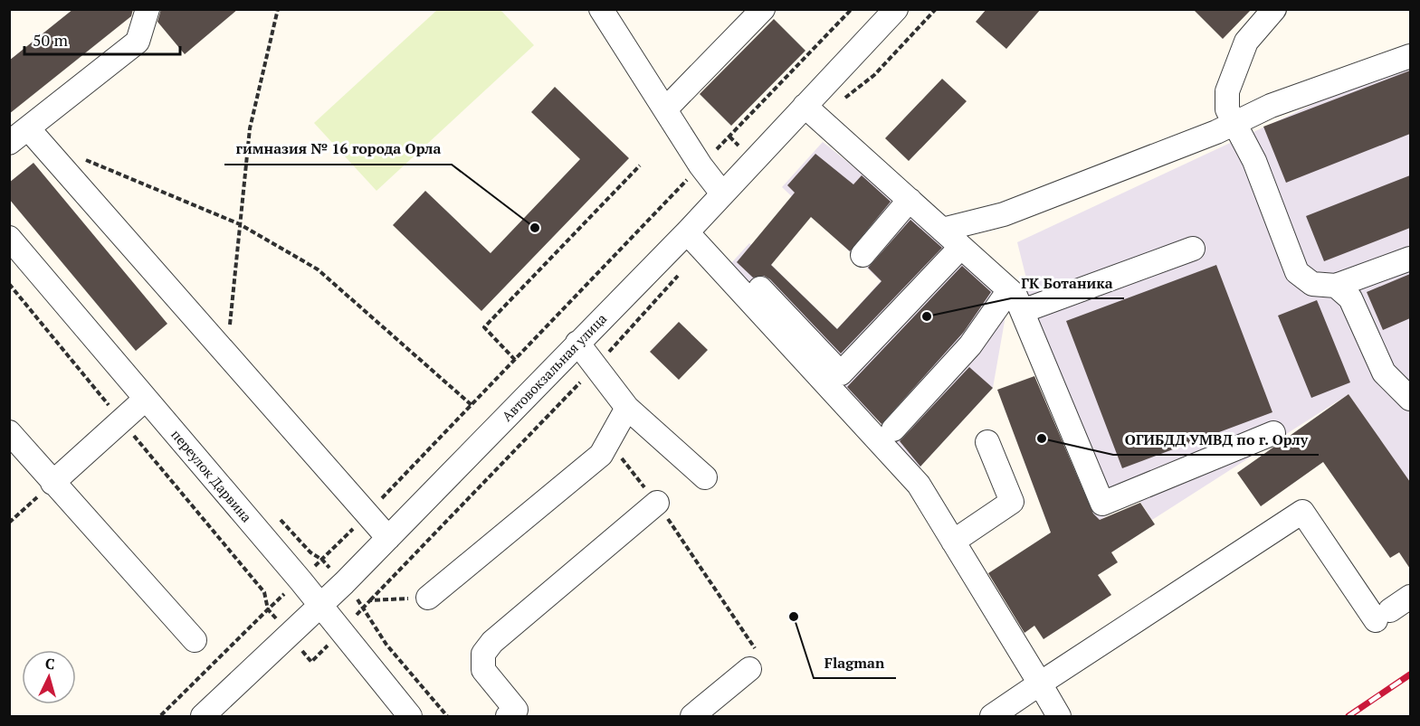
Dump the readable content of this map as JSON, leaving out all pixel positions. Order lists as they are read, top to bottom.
{
  "streets": {
    "street": ["Автовокзальная улица", "переулок Дарвина"]
  },
  "crossings": [
    ["Автовокзальная улица", "переулок Дарвина"]
  ],
  "places": [
    "гимназия № 16 города Орла",
    "ГК Ботаника",
    "ОГИБДД УМВД по г. Орлу",
    "Flagman"
  ],
  "scale_bar": "50 m",
  "north": "top"
}
